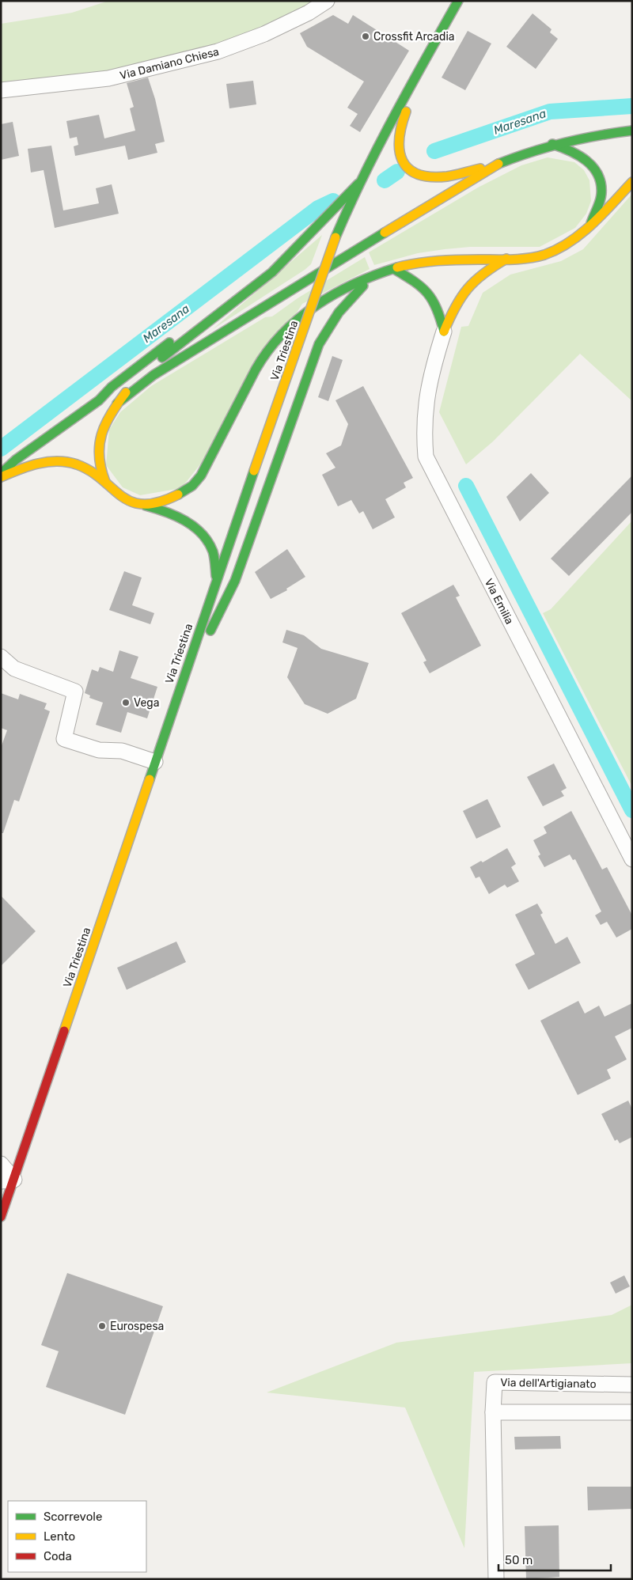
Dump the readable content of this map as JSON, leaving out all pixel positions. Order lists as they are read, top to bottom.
{
  "streets": {
    "street": [
      "Via Damiano Chiesa",
      "Via Triestina",
      "Via Emilia",
      "Via dell'Artigianato"
    ]
  },
  "water": ["Maresana"],
  "places": ["Crossfit Arcadia", "Vega", "Eurospesa"],
  "legend": ["Scorrevole", "Lento", "Coda"],
  "scale_bar": "50 m"
}
